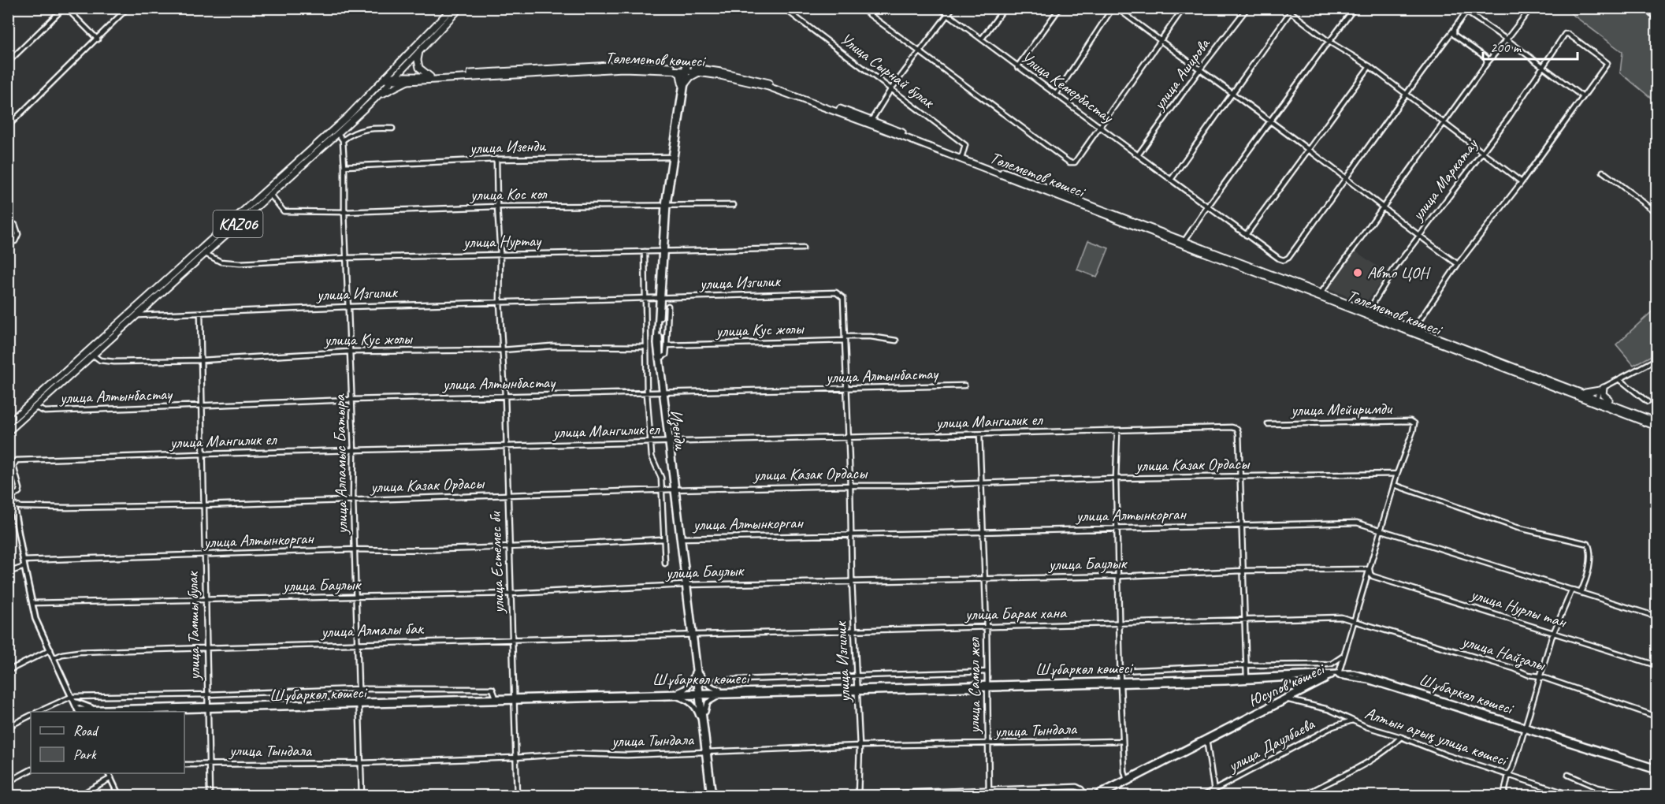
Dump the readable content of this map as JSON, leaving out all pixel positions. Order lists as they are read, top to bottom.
{
  "streets": {
    "main road": ["Төлеметов көшесі", "KАZ06"],
    "street": [
      "Улица Сырнай булак",
      "улица Аширова",
      "Улица Кемербастау",
      "улица Изенди",
      "улица Маркатау",
      "улица Кос кол",
      "улица Нуртау",
      "улица Изгилик",
      "улица Кус жолы",
      "улица Алтынбастау",
      "улица Мейиримди",
      "улица Мангилик ел",
      "Изенди",
      "улица Алпамыс Батыра",
      "улица Казак Ордасы",
      "улица Алтынкорган",
      "улица Естемес би",
      "улица Баулык",
      "улица Нурлы тан",
      "улица Барак хана",
      "улица Тамшы булак",
      "улица Алмалы бак",
      "улица Найзалы",
      "Шұбаркөл көшесі",
      "Юсупов көшесі",
      "улица Самал жел",
      "улица Тындала",
      "Алтын арық улица көшесі",
      "улица Даулбаева"
    ]
  },
  "crossings": [
    ["Төлеметов көшесі", "Улица Сырнай булак"],
    ["Төлеметов көшесі", "улица Маркатау"],
    ["Төлеметов көшесі", "KАZ06"],
    ["Төлеметов көшесі", "Изенди"],
    ["улица Аширова", "Улица Кемербастау"],
    ["улица Изенди", "Изенди"],
    ["улица Изенди", "улица Алпамыс Батыра"],
    ["улица Изенди", "улица Естемес би"],
    ["улица Кос кол", "KАZ06"],
    ["улица Кос кол", "Изенди"],
    ["улица Кос кол", "улица Алпамыс Батыра"],
    ["улица Кос кол", "улица Естемес би"],
    ["KАZ06", "улица Нуртау"],
    ["KАZ06", "улица Изгилик"],
    ["KАZ06", "улица Кус жолы"],
    ["KАZ06", "улица Алтынбастау"],
    ["улица Нуртау", "Изенди"],
    ["улица Нуртау", "улица Алпамыс Батыра"],
    ["улица Нуртау", "улица Естемес би"],
    ["улица Изгилик", "улица Кус жолы"],
    ["улица Изгилик", "улица Алтынбастау"],
    ["улица Изгилик", "улица Мангилик ел"],
    ["улица Изгилик", "Изенди"],
    ["улица Изгилик", "улица Алпамыс Батыра"],
    ["улица Изгилик", "улица Казак Ордасы"],
    ["улица Изгилик", "улица Алтынкорган"],
    ["улица Изгилик", "улица Естемес би"],
    ["улица Изгилик", "улица Баулык"],
    ["улица Изгилик", "улица Барак хана"],
    ["улица Изгилик", "улица Тамшы булак"],
    ["улица Изгилик", "Шұбаркөл көшесі"],
    ["улица Изгилик", "улица Тындала"],
    ["улица Кус жолы", "улица Алпамыс Батыра"],
    ["улица Кус жолы", "улица Естемес би"],
    ["улица Кус жолы", "улица Тамшы булак"],
    ["улица Алтынбастау", "Изенди"],
    ["улица Алтынбастау", "улица Алпамыс Батыра"],
    ["улица Алтынбастау", "улица Естемес би"],
    ["улица Алтынбастау", "улица Тамшы булак"],
    ["улица Мейиримди", "улица Казак Ордасы"],
    ["улица Мангилик ел", "Изенди"],
    ["улица Мангилик ел", "улица Алпамыс Батыра"],
    ["улица Мангилик ел", "улица Казак Ордасы"],
    ["улица Мангилик ел", "улица Естемес би"],
    ["улица Мангилик ел", "улица Тамшы булак"],
    ["улица Мангилик ел", "улица Самал жел"],
    ["Изенди", "улица Казак Ордасы"],
    ["Изенди", "улица Алтынкорган"],
    ["Изенди", "улица Баулык"],
    ["Изенди", "улица Барак хана"],
    ["Изенди", "улица Алмалы бак"],
    ["Изенди", "Шұбаркөл көшесі"],
    ["Изенди", "улица Тындала"],
    ["улица Алпамыс Батыра", "улица Казак Ордасы"],
    ["улица Алпамыс Батыра", "улица Алтынкорган"],
    ["улица Алпамыс Батыра", "улица Баулык"],
    ["улица Алпамыс Батыра", "улица Алмалы бак"],
    ["улица Алпамыс Батыра", "Шұбаркөл көшесі"],
    ["улица Алпамыс Батыра", "улица Тындала"],
    ["улица Казак Ордасы", "улица Естемес би"],
    ["улица Казак Ордасы", "улица Тамшы булак"],
    ["улица Казак Ордасы", "улица Самал жел"],
    ["улица Алтынкорган", "улица Естемес би"],
    ["улица Алтынкорган", "улица Тамшы булак"],
    ["улица Алтынкорган", "улица Самал жел"],
    ["улица Естемес би", "улица Баулык"],
    ["улица Естемес би", "улица Алмалы бак"],
    ["улица Естемес би", "Шұбаркөл көшесі"],
    ["улица Естемес би", "улица Тындала"],
    ["улица Баулык", "улица Нурлы тан"],
    ["улица Баулык", "улица Тамшы булак"],
    ["улица Баулык", "улица Самал жел"],
    ["улица Барак хана", "улица Алмалы бак"],
    ["улица Барак хана", "улица Найзалы"],
    ["улица Барак хана", "улица Самал жел"],
    ["улица Тамшы булак", "улица Алмалы бак"],
    ["улица Тамшы булак", "Шұбаркөл көшесі"],
    ["улица Тамшы булак", "улица Тындала"],
    ["Шұбаркөл көшесі", "Юсупов көшесі"],
    ["Шұбаркөл көшесі", "улица Самал жел"],
    ["Юсупов көшесі", "Алтын арық улица көшесі"],
    ["улица Самал жел", "улица Тындала"],
    ["Алтын арық улица көшесі", "улица Даулбаева"]
  ],
  "places": ["Авто ЦОН"],
  "legend": ["Road", "Park"],
  "scale_bar": "200 m"
}
